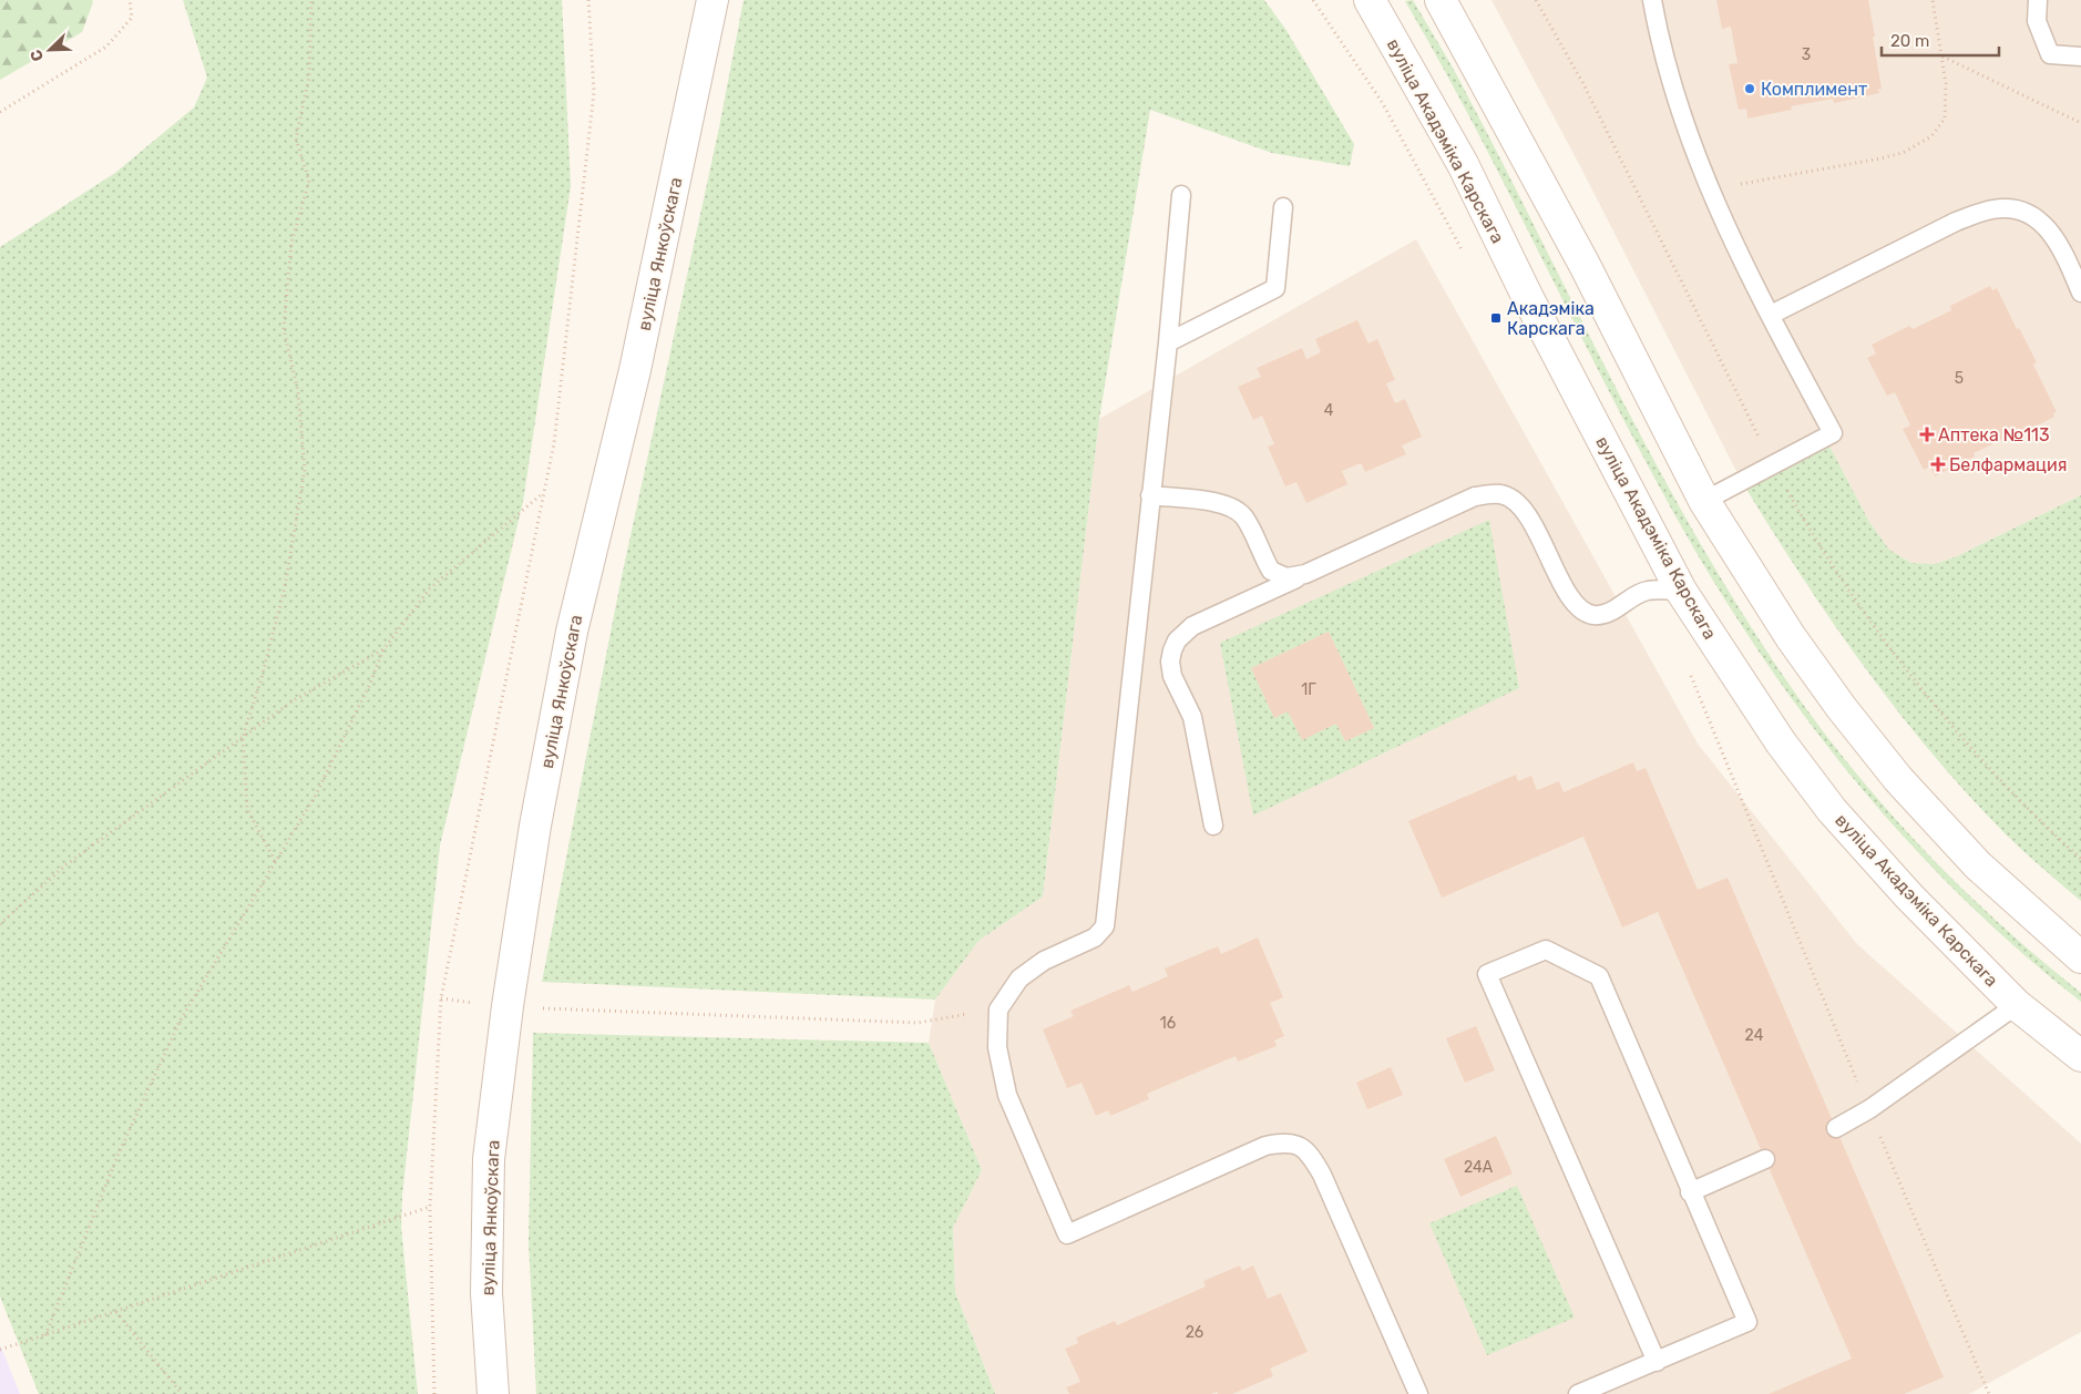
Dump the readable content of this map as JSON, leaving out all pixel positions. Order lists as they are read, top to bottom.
{
  "streets": {
    "main road": ["вуліца Акадэміка Карскага", "вуліца Янкоўскага"]
  },
  "places": {
    "other": ["Комплимент"],
    "transit": ["Акадэміка Карскага"],
    "health": ["Аптека №113", "Белфармация"]
  },
  "house_numbers": [
    "3",
    "5",
    "4",
    "1Г",
    "16",
    "24",
    "24А",
    "26"
  ],
  "scale_bar": "20 m",
  "north": "bottom left"
}
